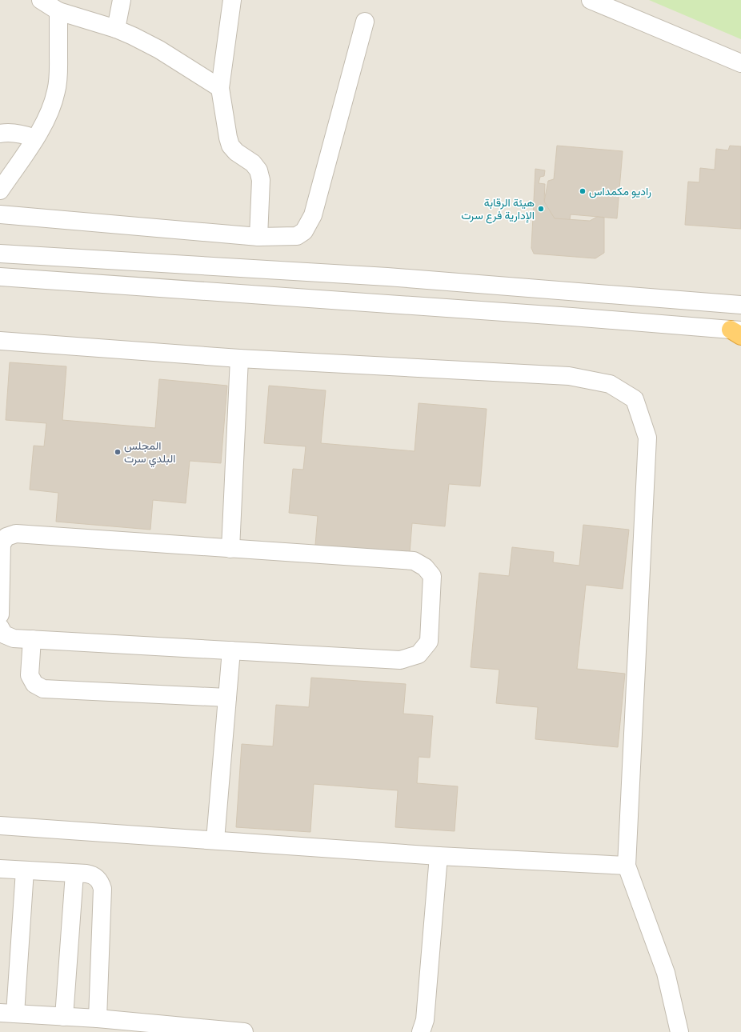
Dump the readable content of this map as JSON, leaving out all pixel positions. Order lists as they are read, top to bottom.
{
  "places": ["راديو مكمداس", "هيئة الرقابة الإدارية فرع سرت", "المجلس البلدي سرت"]
}
